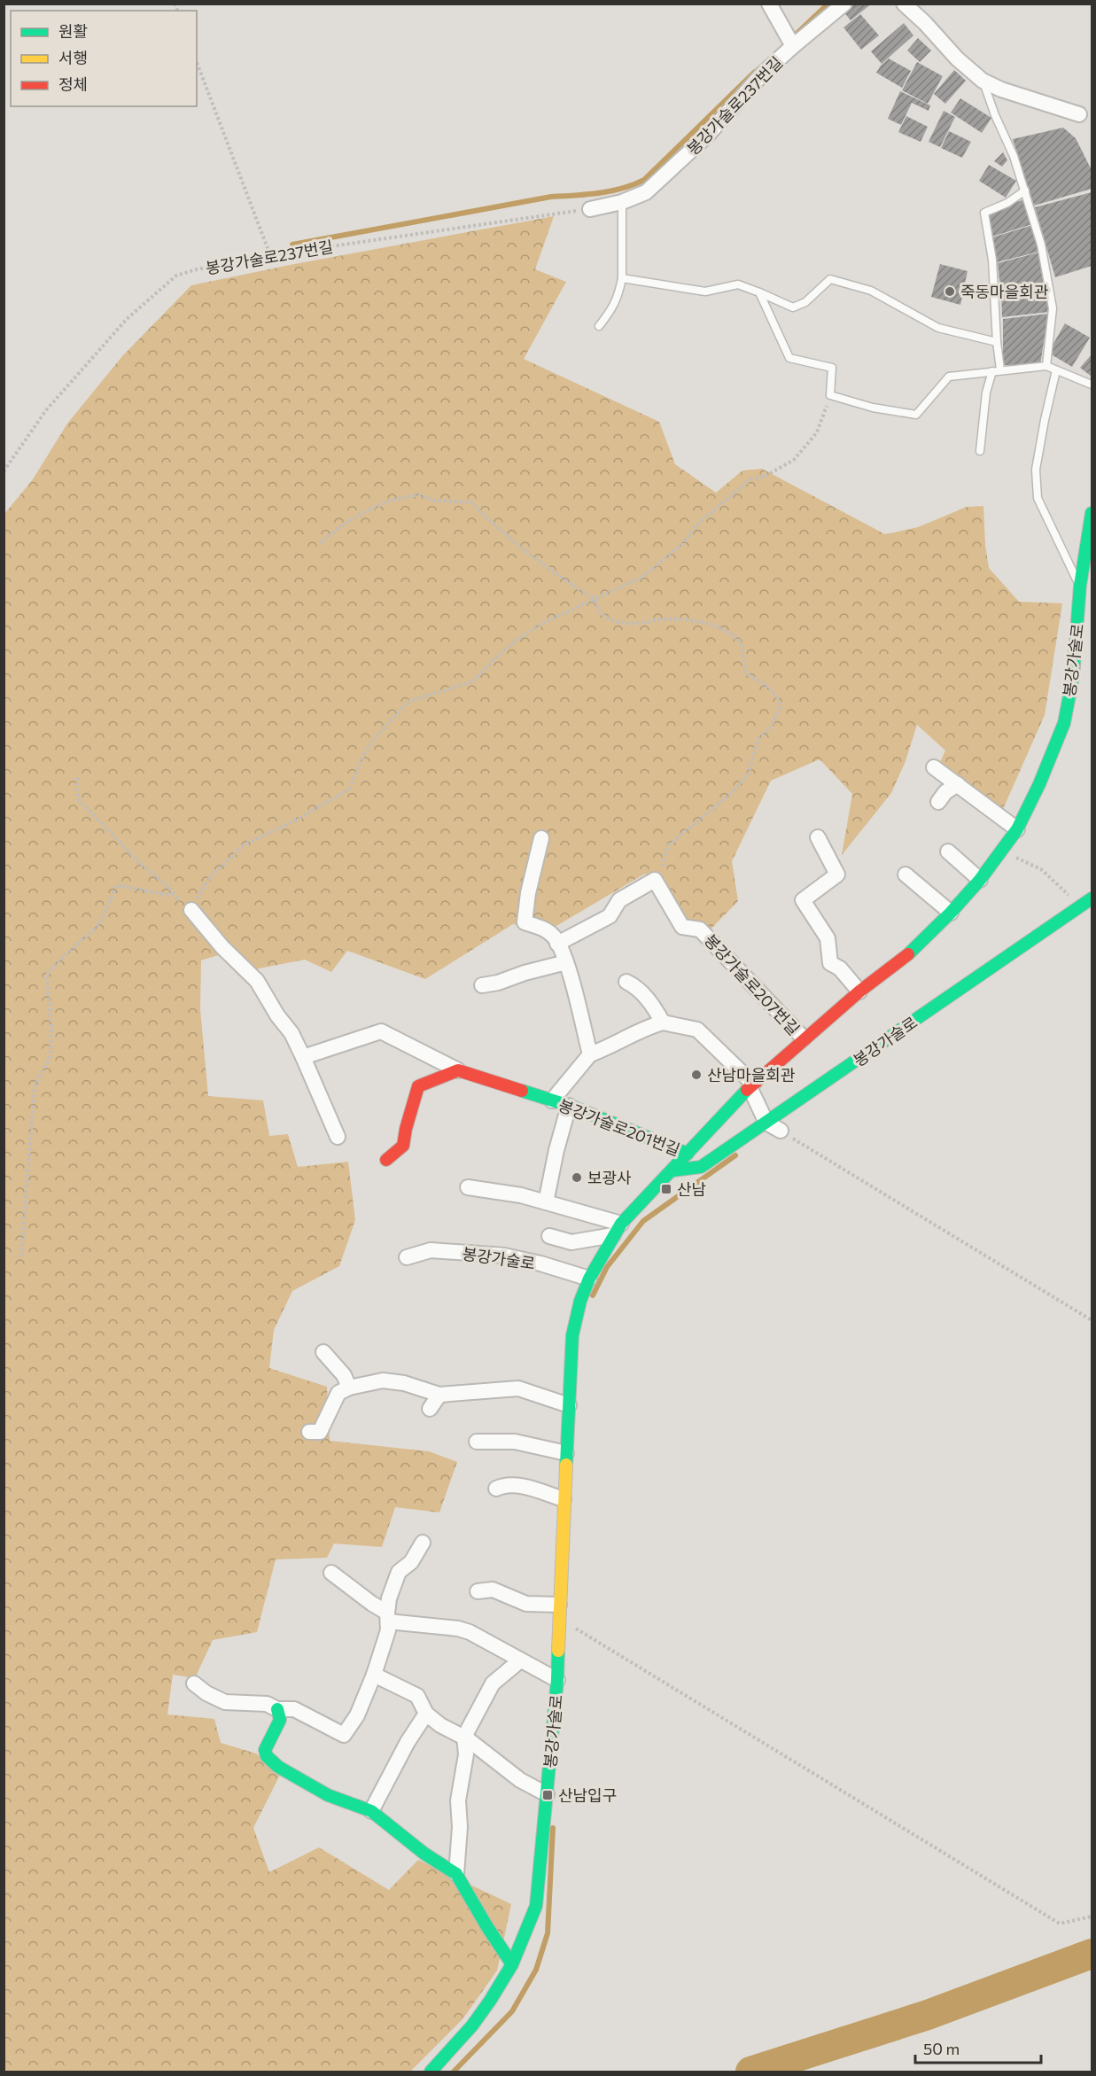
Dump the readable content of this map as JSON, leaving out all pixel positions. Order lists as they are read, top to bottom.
{
  "streets": {
    "street": [
      "봉강가술로237번길",
      "봉강가술로",
      "봉강가술로207번길",
      "봉강가술로201번길"
    ]
  },
  "crossings": [
    ["봉강가술로", "봉강가술로207번길"],
    ["봉강가술로", "봉강가술로201번길"]
  ],
  "places": {
    "other": ["죽동마을회관", "산남마을회관", "보광사"],
    "transit": ["산남", "산남입구"]
  },
  "legend": ["원활", "서행", "정체"],
  "scale_bar": "50 m"
}
